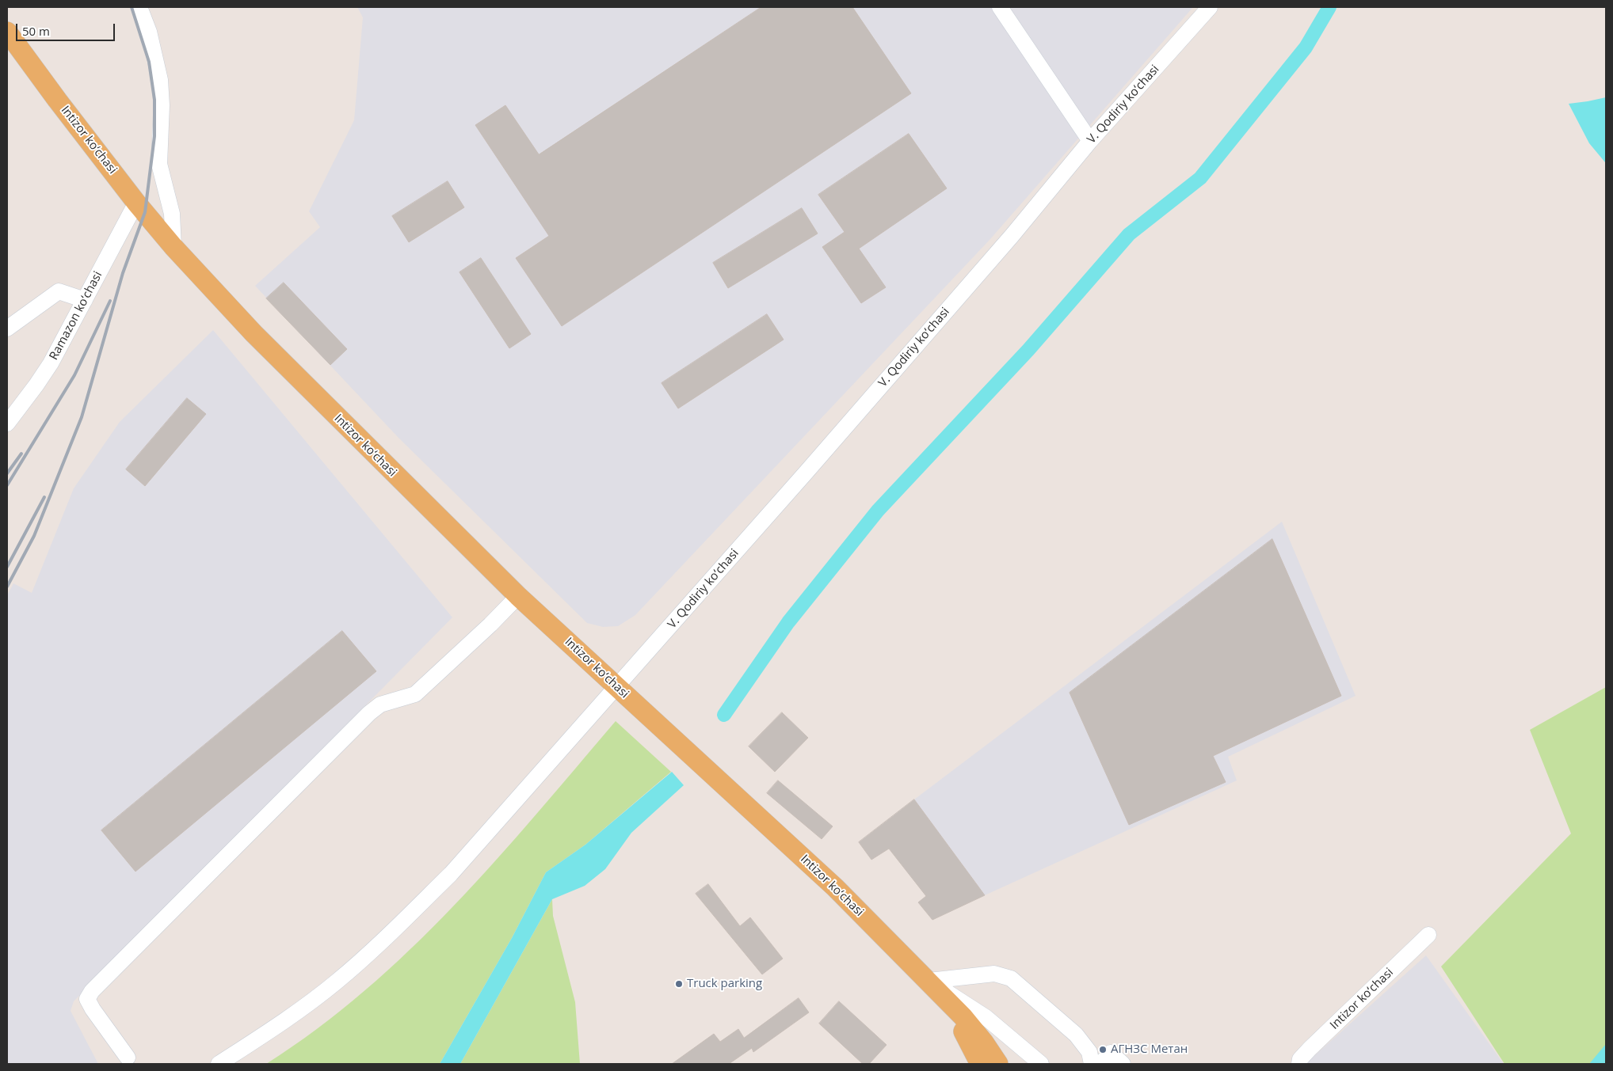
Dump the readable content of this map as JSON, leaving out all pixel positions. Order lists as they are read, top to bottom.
{
  "streets": {
    "main road": ["Intizor ko‘chasi"],
    "street": ["V. Qodiriy ko‘chasi", "Ramazon ko‘chasi"]
  },
  "crossings": [
    ["V. Qodiriy ko‘chasi", "Intizor ko‘chasi"],
    ["Intizor ko‘chasi", "Ramazon ko‘chasi"]
  ],
  "places": ["Truck parking", "АГНЗС Метан"],
  "scale_bar": "50 m"
}
